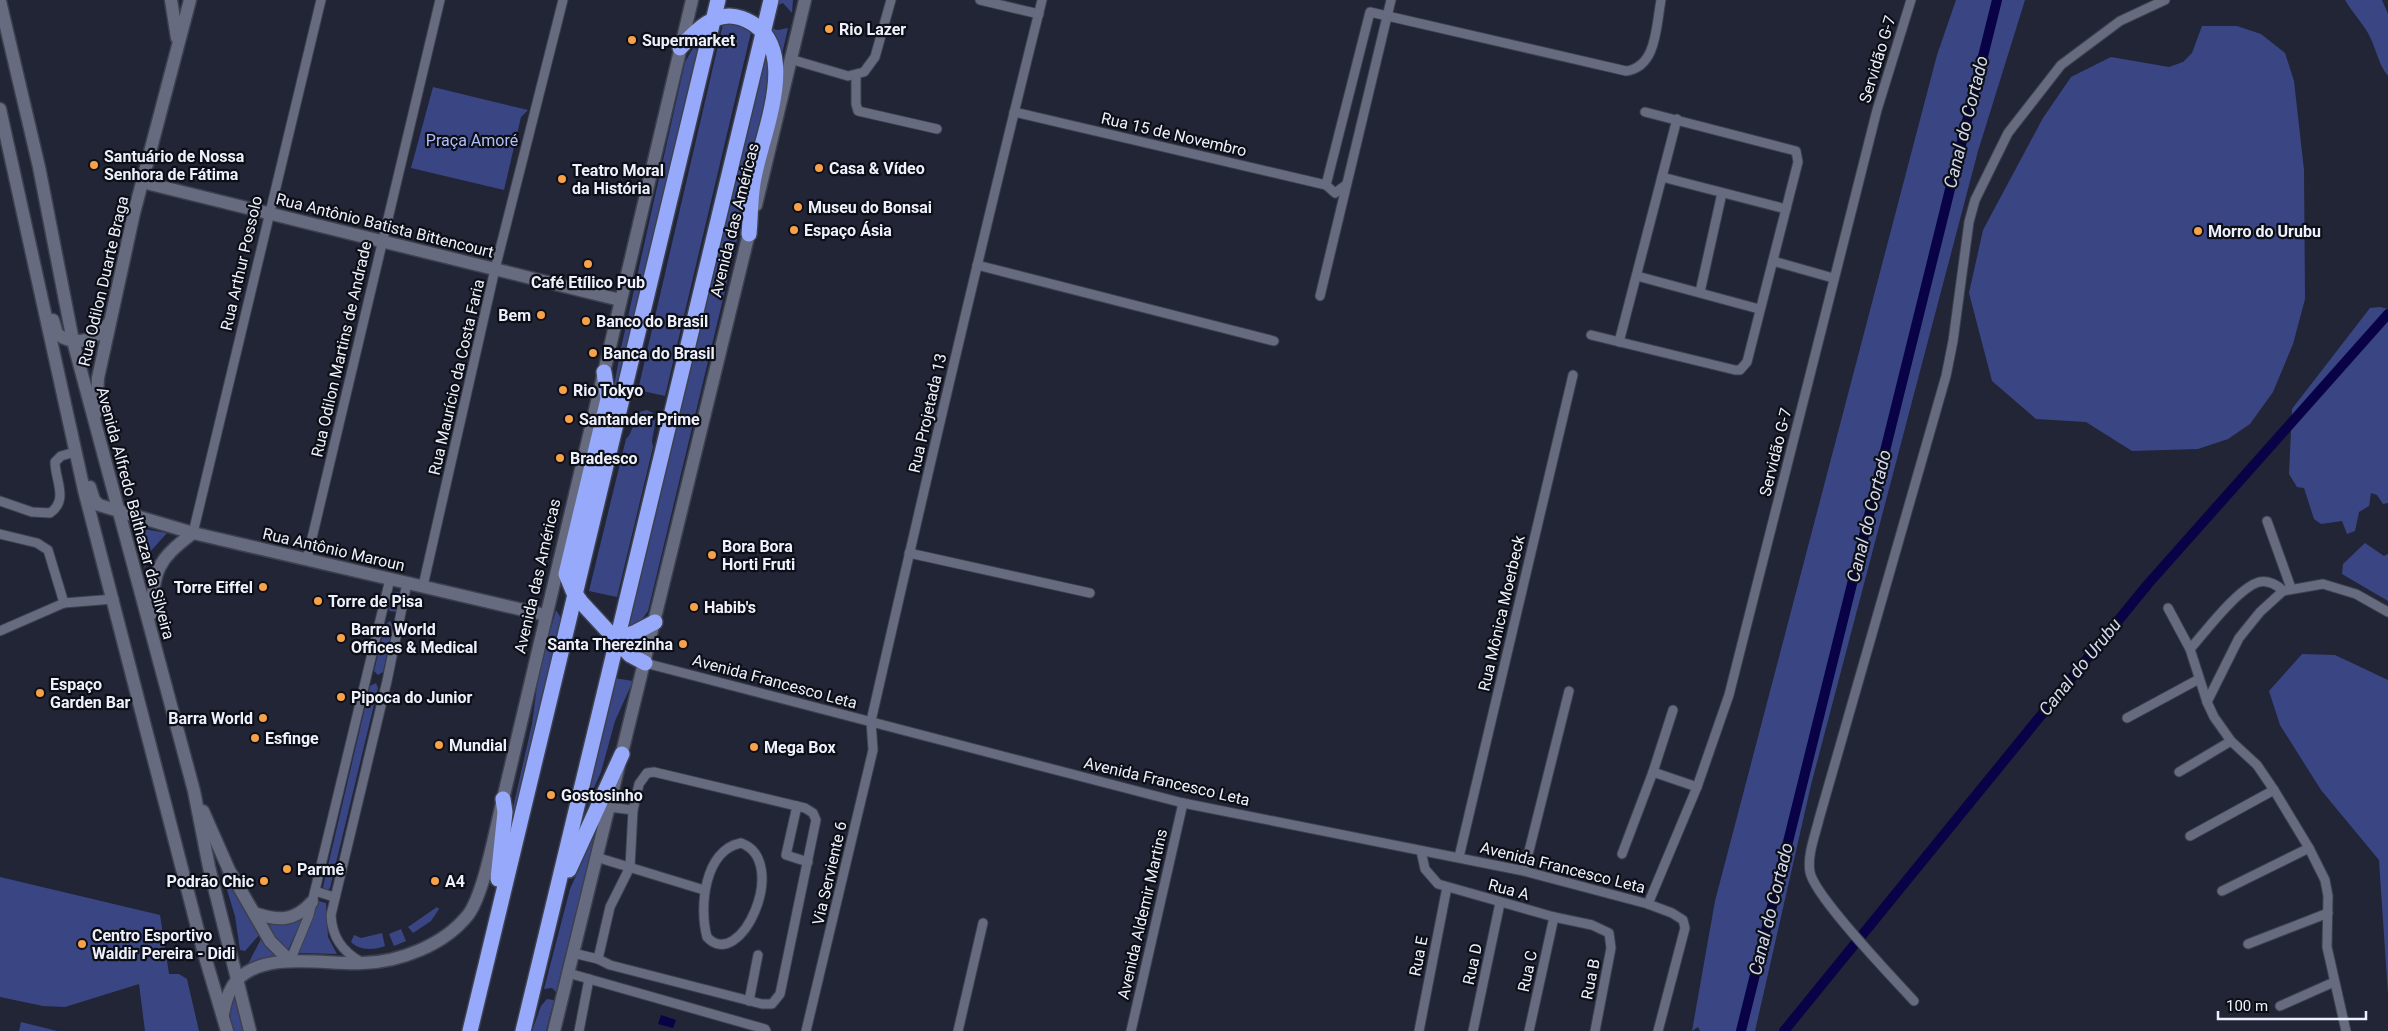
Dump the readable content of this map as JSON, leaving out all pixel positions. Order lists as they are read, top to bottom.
{
  "streets": {
    "highway": ["Avenida das Américas"],
    "main road": [
      "Rua Antônio Batista Bittencourt",
      "Rua Odilon Duarte Braga",
      "Avenida Alfredo Balthazar da Silveira",
      "Rua Antônio Maroun"
    ],
    "street": [
      "Servidão G-7",
      "Rua 15 de Novembro",
      "Rua Arthur Possolo",
      "Rua Odilon Martins de Andrade",
      "Rua Maurício da Costa Faria",
      "Rua Projetada 13",
      "Rua Mônica Moerbeck",
      "Avenida Francesco Leta",
      "Via Serviente 6",
      "Rua A",
      "Avenida Aldemir Martins",
      "Rua E",
      "Rua D",
      "Rua C",
      "Rua B"
    ]
  },
  "crossings": [
    ["Servidão G-7", "Avenida Francesco Leta"],
    ["Rua 15 de Novembro", "Rua Projetada 13"],
    ["Avenida das Américas", "Rua Antônio Batista Bittencourt"],
    ["Avenida das Américas", "Avenida Alfredo Balthazar da Silveira"],
    ["Avenida das Américas", "Rua Antônio Maroun"],
    ["Avenida das Américas", "Avenida Francesco Leta"],
    ["Rua Antônio Batista Bittencourt", "Rua Arthur Possolo"],
    ["Rua Antônio Batista Bittencourt", "Rua Odilon Duarte Braga"],
    ["Rua Antônio Batista Bittencourt", "Rua Odilon Martins de Andrade"],
    ["Rua Antônio Batista Bittencourt", "Rua Maurício da Costa Faria"],
    ["Rua Arthur Possolo", "Rua Antônio Maroun"],
    ["Rua Odilon Duarte Braga", "Avenida Alfredo Balthazar da Silveira"],
    ["Rua Odilon Martins de Andrade", "Rua Antônio Maroun"],
    ["Rua Maurício da Costa Faria", "Rua Antônio Maroun"],
    ["Rua Projetada 13", "Avenida Francesco Leta"],
    ["Rua Projetada 13", "Via Serviente 6"],
    ["Avenida Alfredo Balthazar da Silveira", "Rua Antônio Maroun"],
    ["Rua Mônica Moerbeck", "Avenida Francesco Leta"],
    ["Avenida Francesco Leta", "Via Serviente 6"],
    ["Avenida Francesco Leta", "Rua A"],
    ["Avenida Francesco Leta", "Avenida Aldemir Martins"],
    ["Rua A", "Rua E"],
    ["Rua A", "Rua D"],
    ["Rua A", "Rua C"],
    ["Rua A", "Rua B"]
  ],
  "water": ["Canal do Cortado", "Canal do Urubu"],
  "parks": ["Praça Amoré"],
  "places": [
    "Rio Lazer",
    "Supermarket",
    "Santuário de Nossa Senhora de Fátima",
    "Casa & Vídeo",
    "Teatro Moral da História",
    "Museu do Bonsai",
    "Espaço Ásia",
    "Morro do Urubu",
    "Café Etílico Pub",
    "Bem",
    "Banco do Brasil",
    "Banca do Brasil",
    "Rio Tokyo",
    "Santander Prime",
    "Bradesco",
    "Bora Bora Horti Fruti",
    "Torre Eiffel",
    "Torre de Pisa",
    "Habib's",
    "Barra World Offices & Medical",
    "Santa Therezinha",
    "Espaço Garden Bar",
    "Pipoca do Junior",
    "Barra World",
    "Esfinge",
    "Mundial",
    "Mega Box",
    "Gostosinho",
    "Parmê",
    "Podrão Chic",
    "A4",
    "Centro Esportivo Waldir Pereira - Didi"
  ],
  "scale_bar": "100 m"
}
